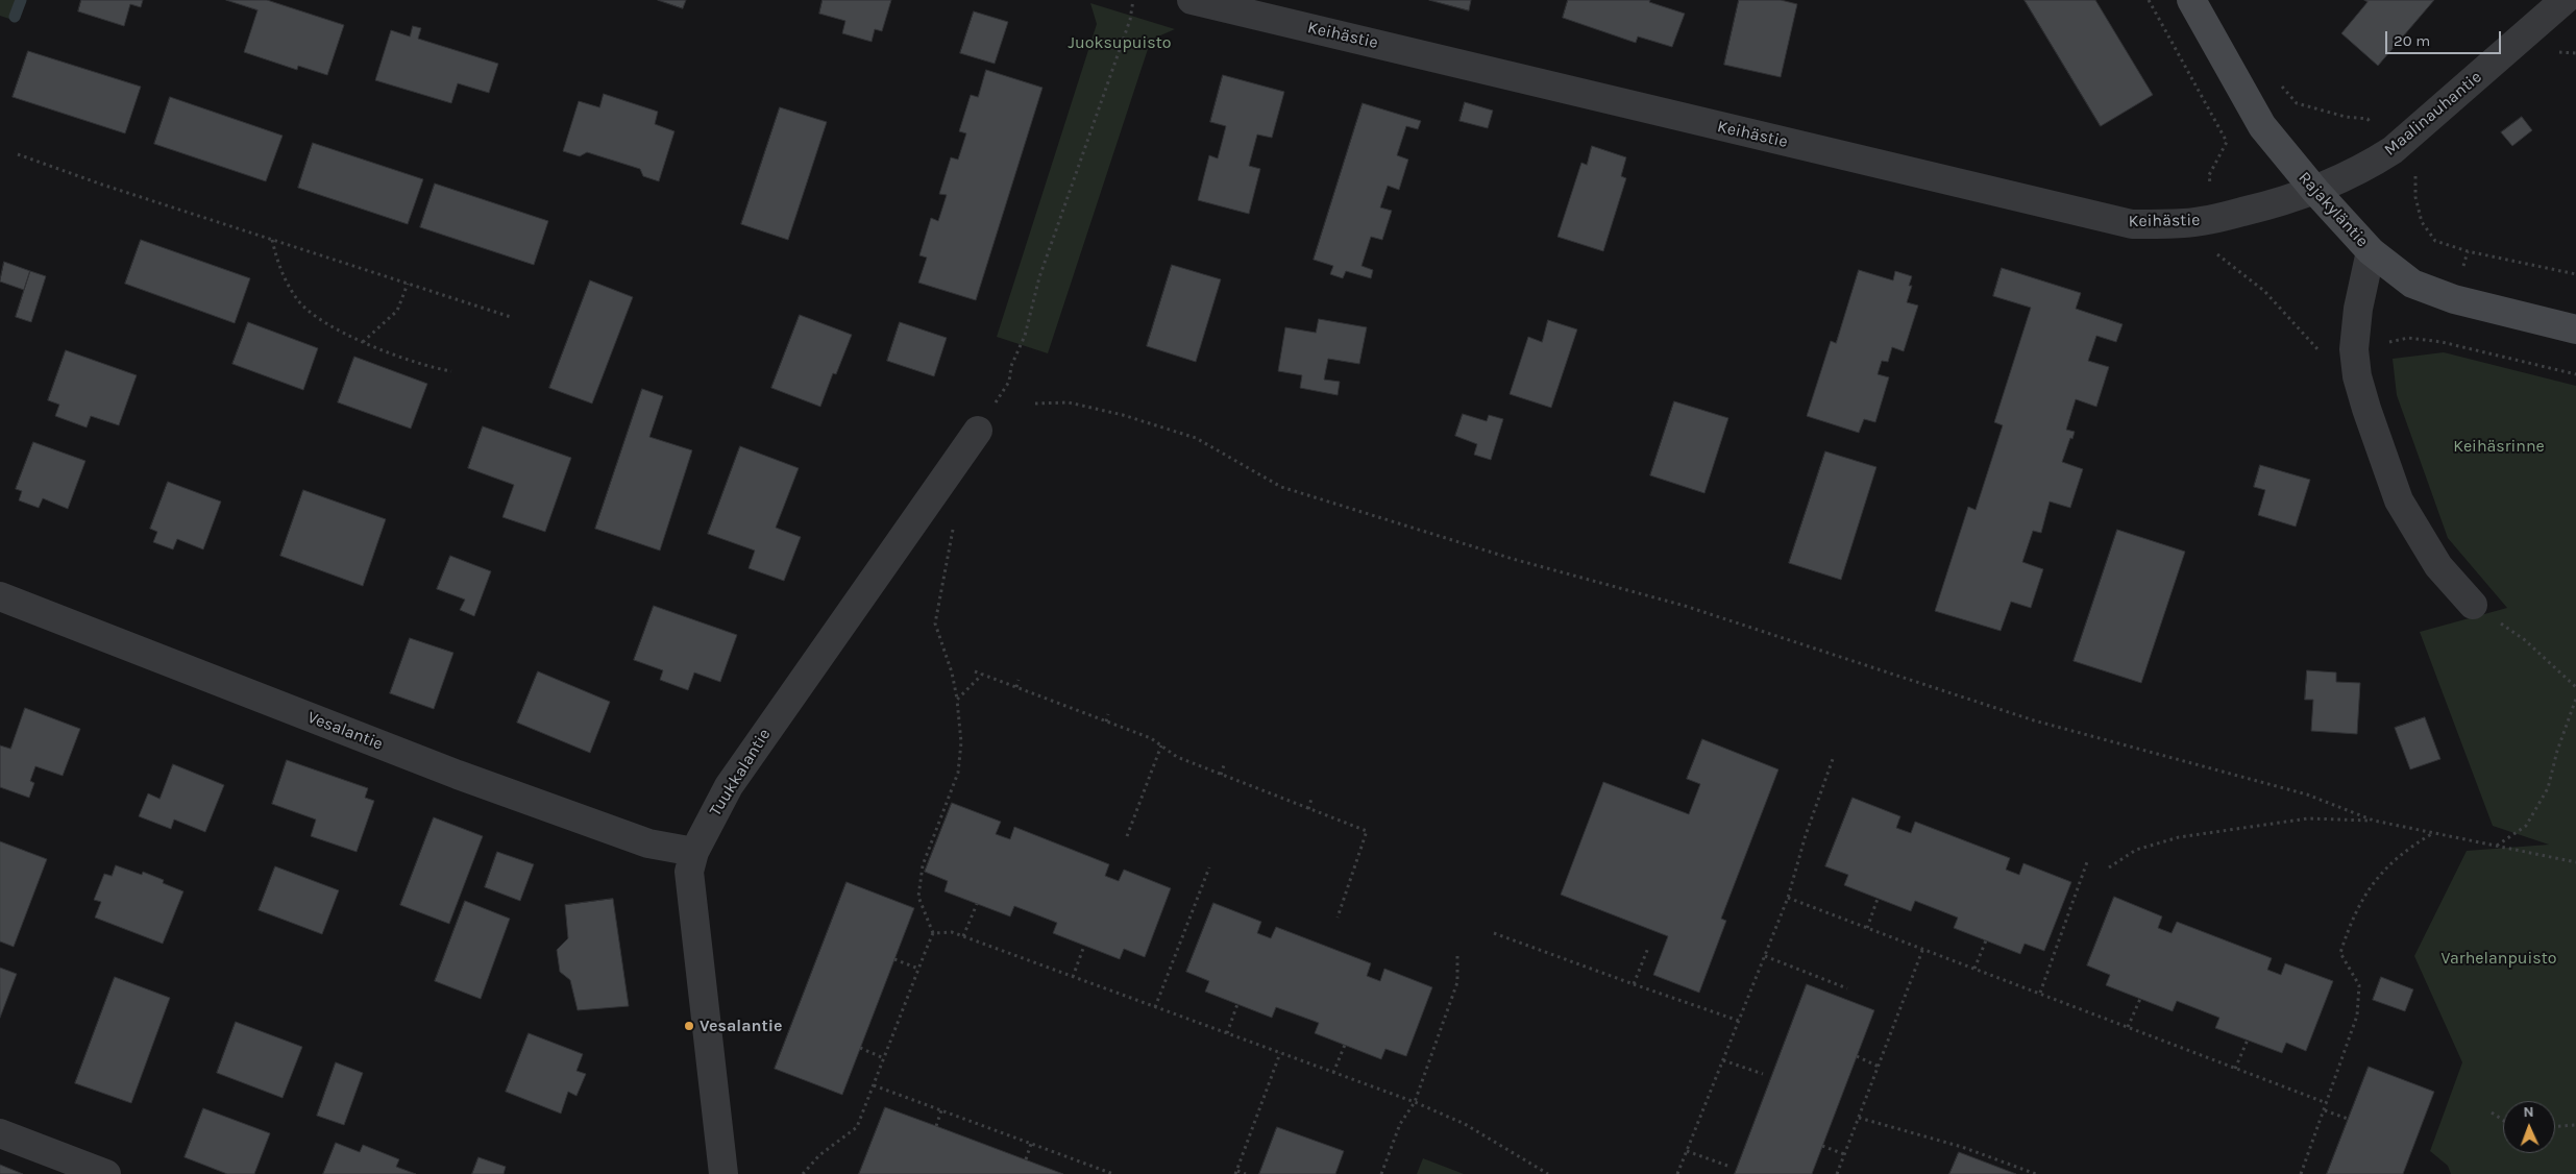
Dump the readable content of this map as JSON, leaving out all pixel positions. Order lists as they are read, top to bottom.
{
  "streets": {
    "street": [
      "Keihästie",
      "Maalinauhantie",
      "Rajakyläntie",
      "Vesalantie",
      "Tuukkalantie"
    ]
  },
  "crossings": [
    ["Keihästie", "Maalinauhantie"],
    ["Keihästie", "Rajakyläntie"],
    ["Maalinauhantie", "Rajakyläntie"],
    ["Vesalantie", "Tuukkalantie"]
  ],
  "parks": ["Juoksupuisto", "Keihäsrinne", "Varhelanpuisto"],
  "places": ["Vesalantie"],
  "scale_bar": "20 m",
  "north": "top"
}
